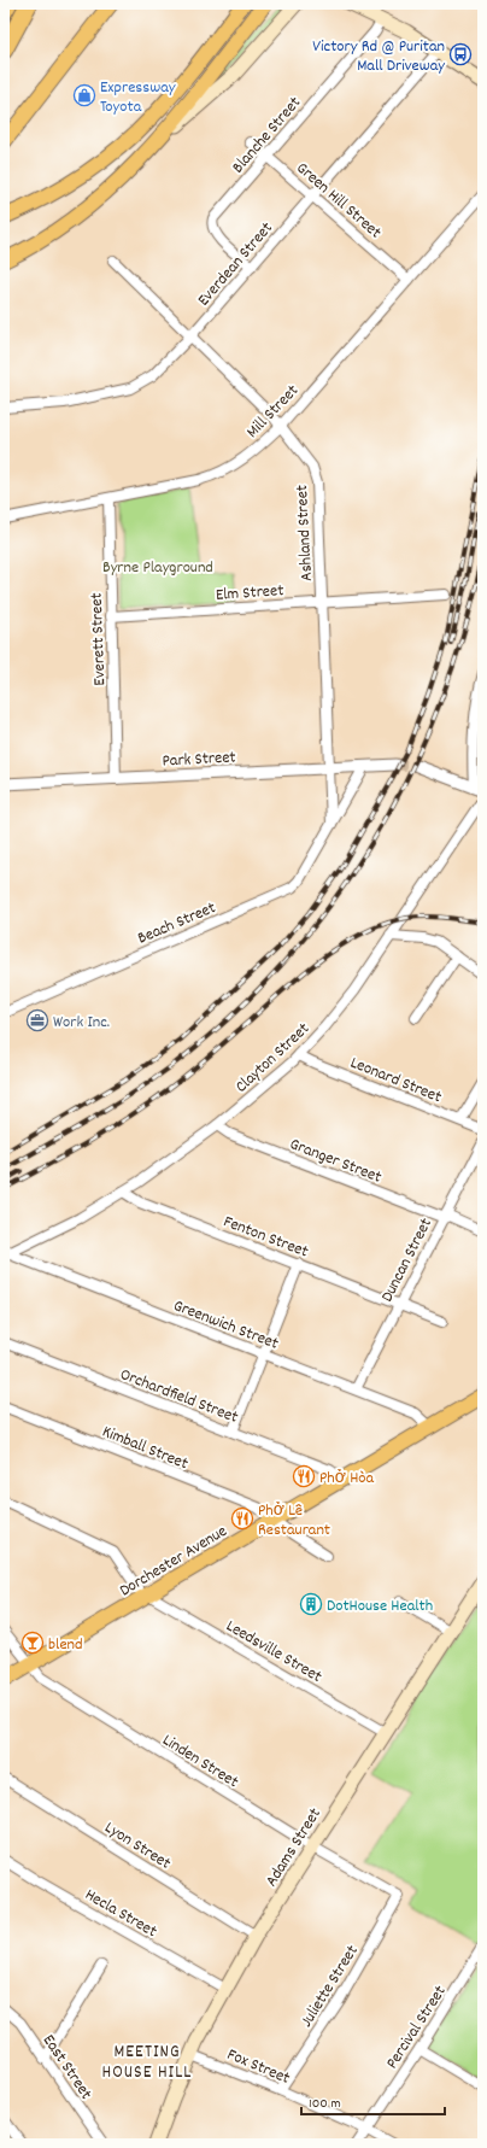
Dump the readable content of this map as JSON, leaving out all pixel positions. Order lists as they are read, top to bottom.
{
  "streets": {
    "main road": ["Dorchester Avenue", "Adams Street"],
    "street": [
      "Blanche Street",
      "Green Hill Street",
      "Everdean Street",
      "Mill Street",
      "Ashland Street",
      "Elm Street",
      "Everett Street",
      "Park Street",
      "Beach Street",
      "Clayton Street",
      "Leonard Street",
      "Granger Street",
      "Fenton Street",
      "Duncan Street",
      "Greenwich Street",
      "Orchardfield Street",
      "Kimball Street",
      "Leedsville Street",
      "Linden Street",
      "Lyon Street",
      "Hecla Street",
      "Juliette Street",
      "Percival Street",
      "Fox Street",
      "East Street"
    ]
  },
  "crossings": [
    ["Blanche Street", "Green Hill Street"],
    ["Blanche Street", "Everdean Street"],
    ["Green Hill Street", "Everdean Street"],
    ["Green Hill Street", "Mill Street"],
    ["Everdean Street", "Ashland Street"],
    ["Mill Street", "Ashland Street"],
    ["Mill Street", "Everett Street"],
    ["Ashland Street", "Elm Street"],
    ["Ashland Street", "Park Street"],
    ["Elm Street", "Everett Street"],
    ["Everett Street", "Park Street"],
    ["Park Street", "Beach Street"],
    ["Clayton Street", "Leonard Street"],
    ["Clayton Street", "Granger Street"],
    ["Clayton Street", "Fenton Street"],
    ["Clayton Street", "Greenwich Street"],
    ["Granger Street", "Duncan Street"],
    ["Fenton Street", "Duncan Street"],
    ["Duncan Street", "Greenwich Street"],
    ["Greenwich Street", "Dorchester Avenue"],
    ["Orchardfield Street", "Dorchester Avenue"],
    ["Kimball Street", "Dorchester Avenue"],
    ["Dorchester Avenue", "Leedsville Street"],
    ["Dorchester Avenue", "Linden Street"],
    ["Leedsville Street", "Adams Street"],
    ["Linden Street", "Adams Street"],
    ["Linden Street", "Juliette Street"],
    ["Lyon Street", "Adams Street"],
    ["Adams Street", "Hecla Street"],
    ["Adams Street", "Fox Street"],
    ["Juliette Street", "Fox Street"],
    ["Percival Street", "Fox Street"]
  ],
  "districts": ["MEETING HOUSE HILL"],
  "parks": ["Byrne Playground"],
  "places": {
    "bus stop": ["Victory Rd @ Puritan Mall Driveway"],
    "shop": ["Expressway Toyota"],
    "office": ["Work Inc."],
    "restaurant": ["Phở Hòa", "Phở Lê Restaurant"],
    "building": ["DotHouse Health"],
    "bar": ["blend"]
  },
  "scale_bar": "100 m"
}
